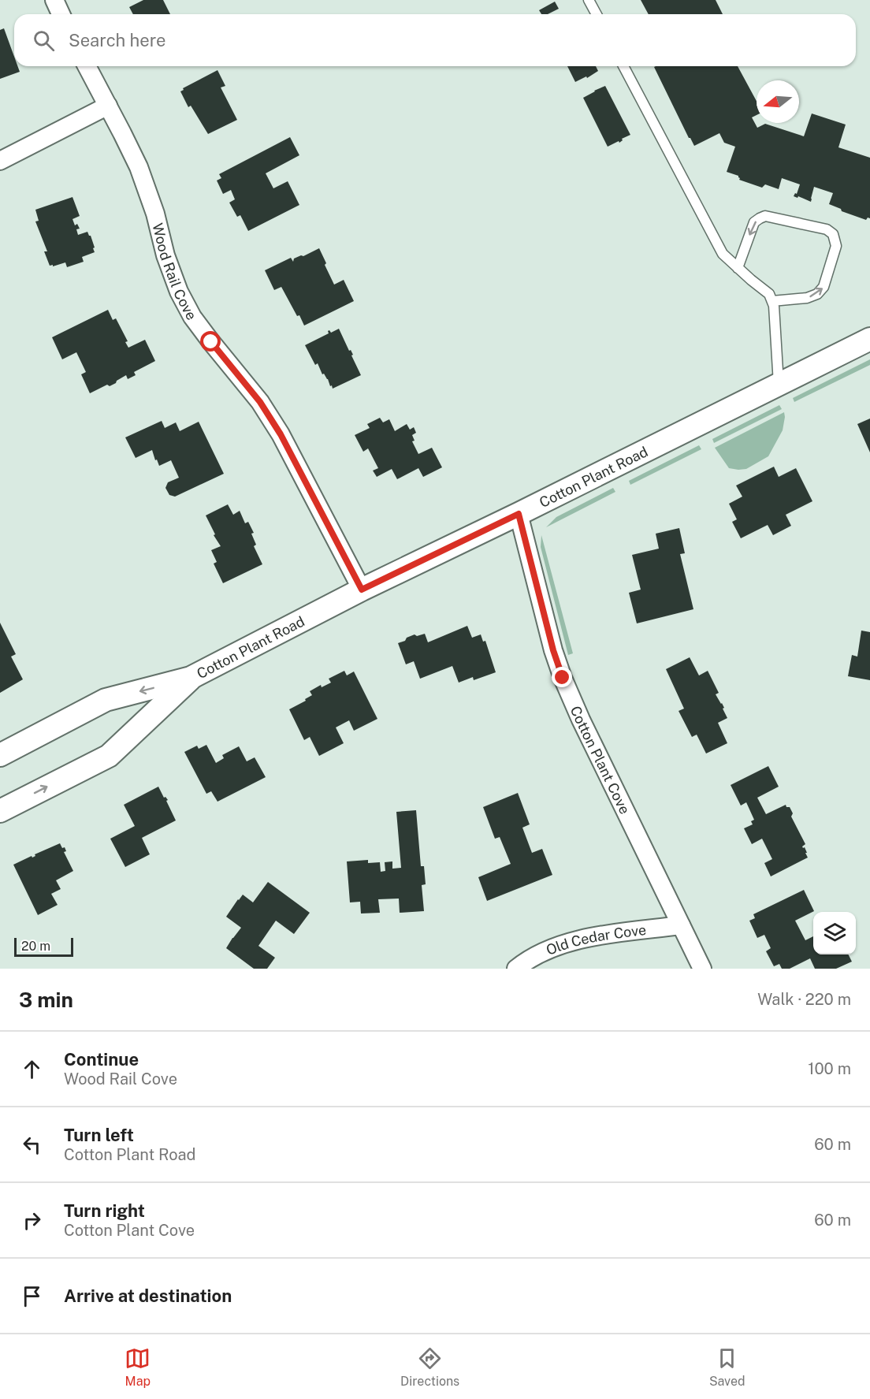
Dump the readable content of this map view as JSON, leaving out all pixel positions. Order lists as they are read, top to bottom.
{
  "streets": {
    "street": [
      "Wood Rail Cove",
      "Cotton Plant Road",
      "Cotton Plant Cove",
      "Old Cedar Cove"
    ]
  },
  "crossings": [
    ["Wood Rail Cove", "Cotton Plant Road"],
    ["Cotton Plant Road", "Cotton Plant Cove"],
    ["Cotton Plant Cove", "Old Cedar Cove"]
  ],
  "scale_bar": "20 m",
  "north": "left",
  "page": {
    "search": "Search here",
    "scale": "20 m",
    "heading": ["3 min", "Walk · 220 m"],
    "list": [
      ["Continue", "Wood Rail Cove", "100 m"],
      ["Turn left", "Cotton Plant Road", "60 m"],
      ["Turn right", "Cotton Plant Cove", "60 m"],
      "Arrive at destination"
    ],
    "nav": ["Map", "Directions", "Saved"]
  }
}
